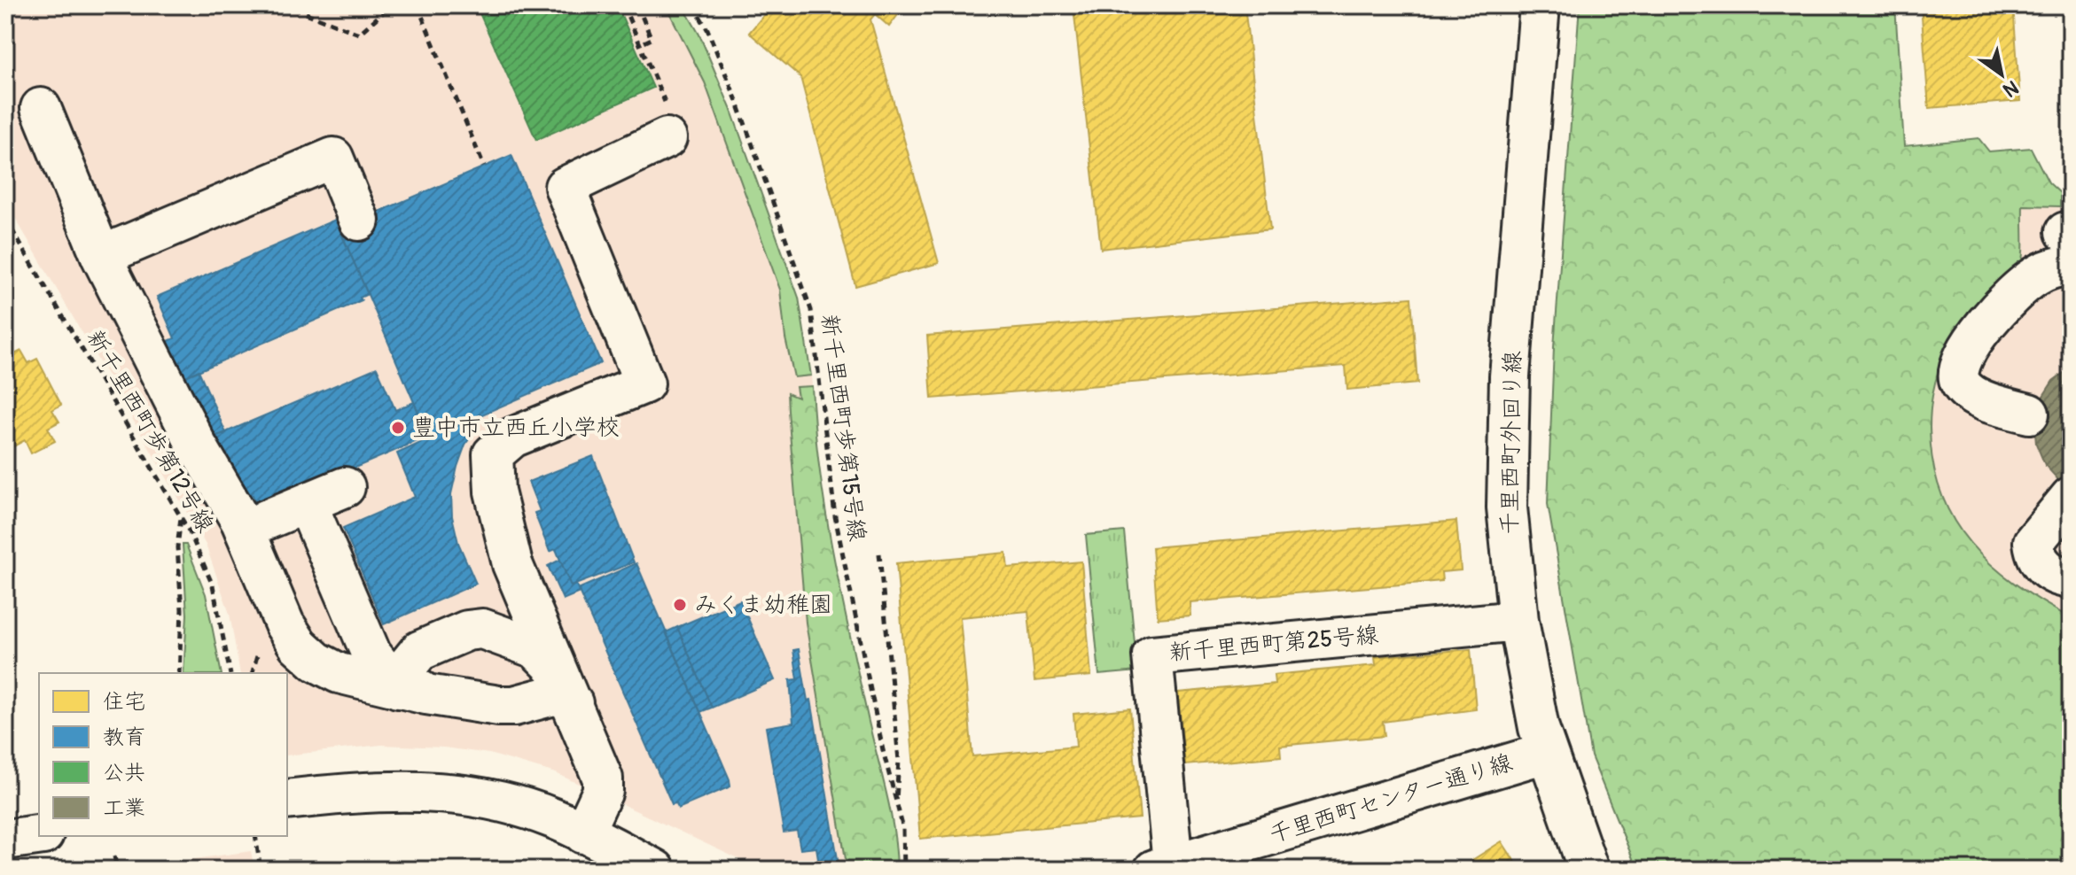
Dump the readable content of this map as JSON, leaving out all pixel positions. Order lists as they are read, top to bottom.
{
  "streets": {
    "street": ["千里西町外回り線", "新千里西町第25号線", "千里西町センター通り線"],
    "path": ["新千里西町歩第15号線", "新千里西町歩第12号線"]
  },
  "crossings": [
    ["千里西町外回り線", "新千里西町第25号線"],
    ["千里西町外回り線", "千里西町センター通り線"],
    ["新千里西町第25号線", "千里西町センター通り線"]
  ],
  "places": ["豊中市立西丘小学校", "みくま幼稚園"],
  "legend": [
    "住宅",
    "教育",
    "公共",
    "工業"
  ],
  "north": "bottom right"
}
